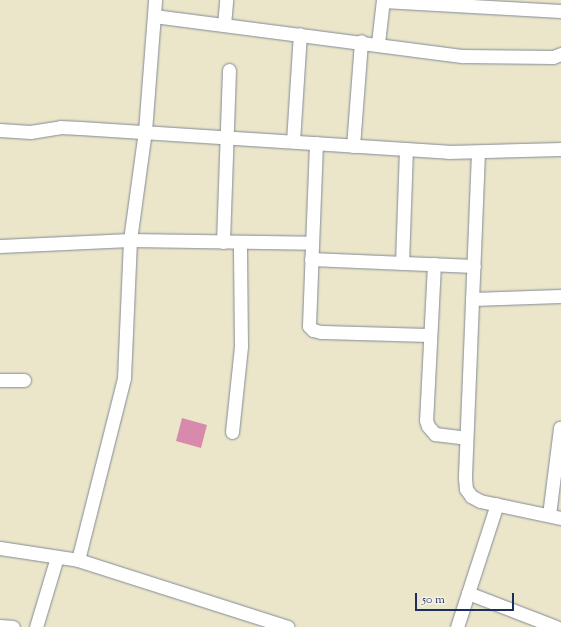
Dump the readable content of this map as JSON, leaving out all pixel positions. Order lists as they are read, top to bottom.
{
  "scale_bar": "50 m"
}
